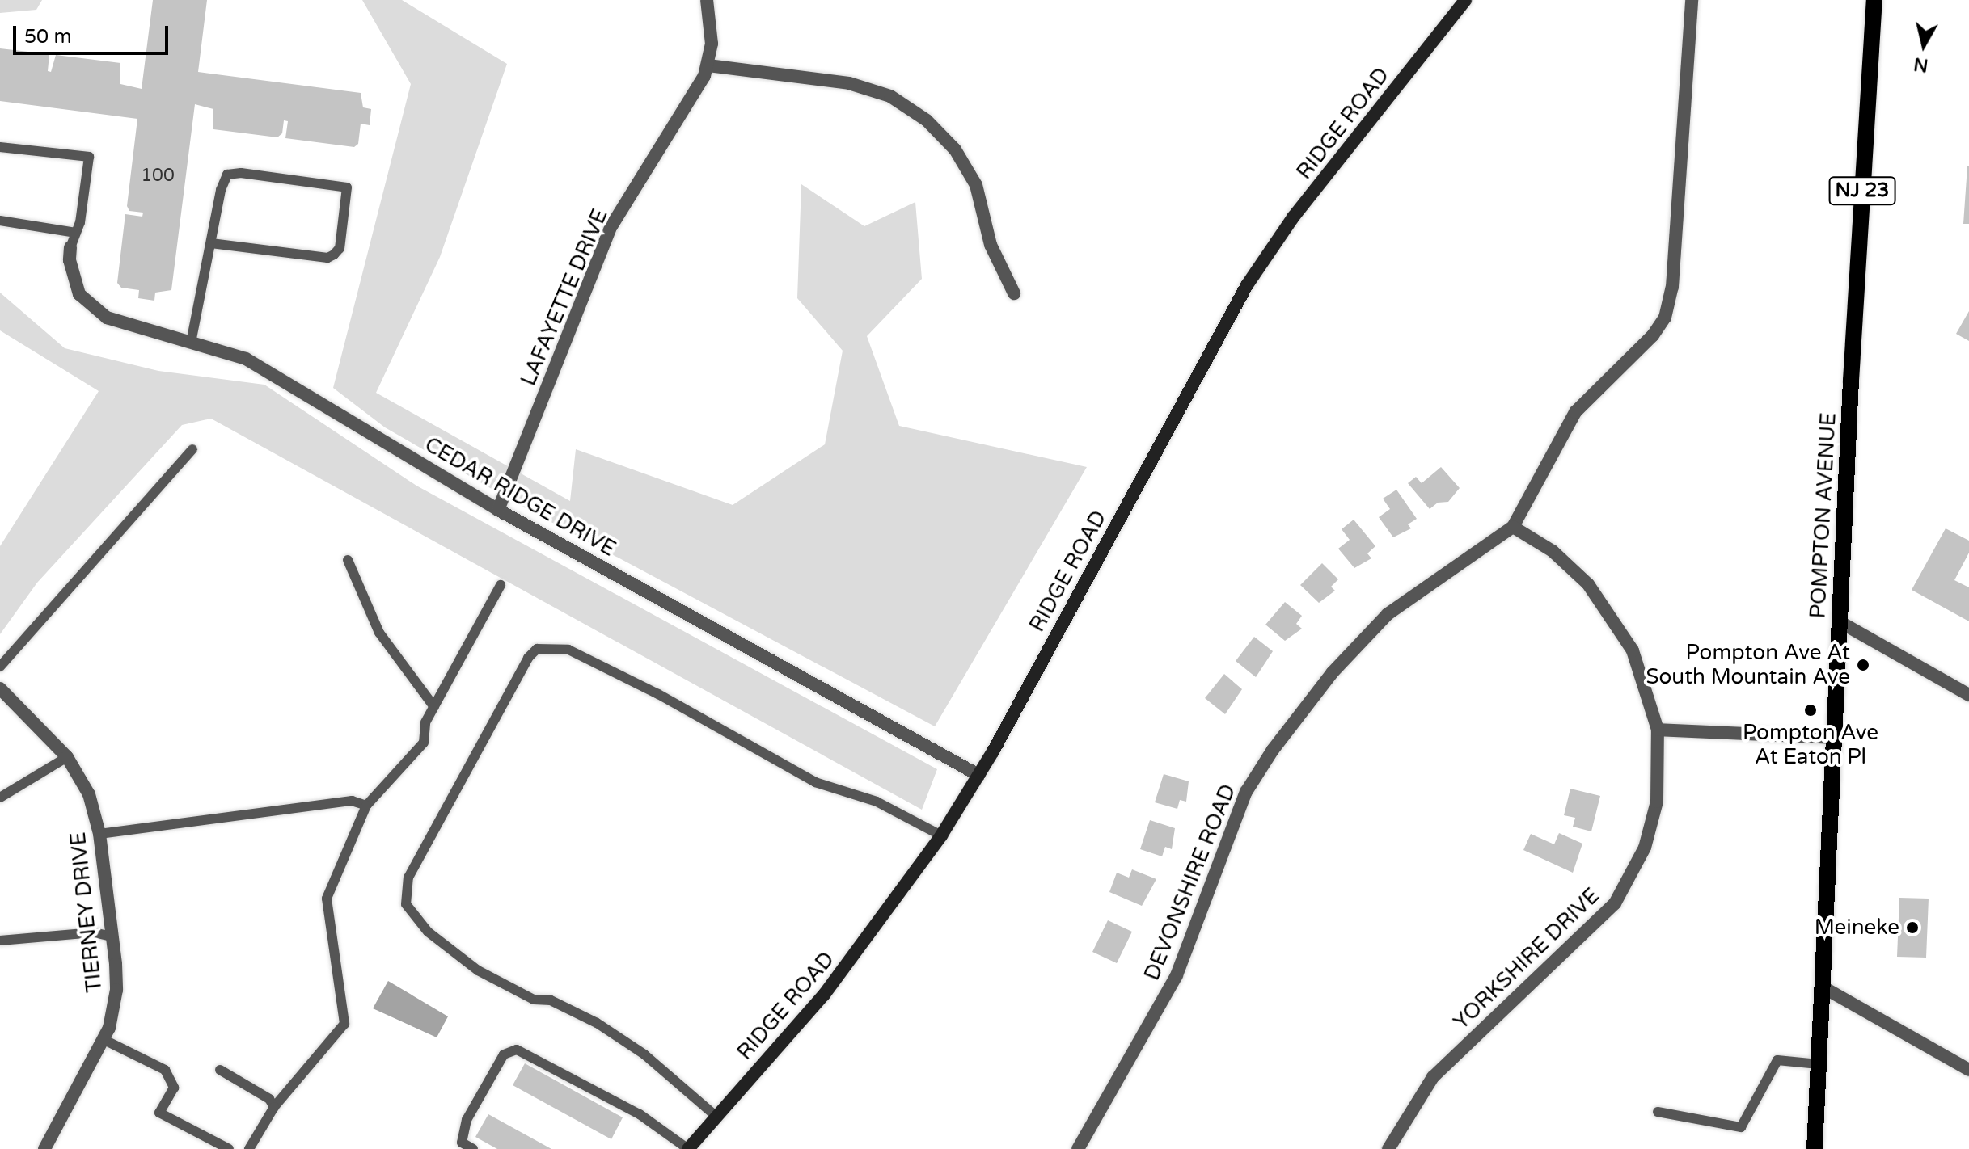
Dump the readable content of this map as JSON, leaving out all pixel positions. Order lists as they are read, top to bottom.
{
  "streets": {
    "main road": ["RIDGE ROAD", "NJ 23", "POMPTON AVENUE"],
    "street": [
      "LAFAYETTE DRIVE",
      "CEDAR RIDGE DRIVE",
      "DEVONSHIRE ROAD",
      "TIERNEY DRIVE",
      "YORKSHIRE DRIVE"
    ]
  },
  "crossings": [
    ["RIDGE ROAD", "CEDAR RIDGE DRIVE"],
    ["LAFAYETTE DRIVE", "CEDAR RIDGE DRIVE"],
    ["DEVONSHIRE ROAD", "YORKSHIRE DRIVE"]
  ],
  "places": ["Pompton Ave At South Mountain Ave", "Pompton Ave At Eaton Pl", "Meineke"],
  "house_numbers": ["100"],
  "scale_bar": "50 m",
  "north": "bottom"
}
